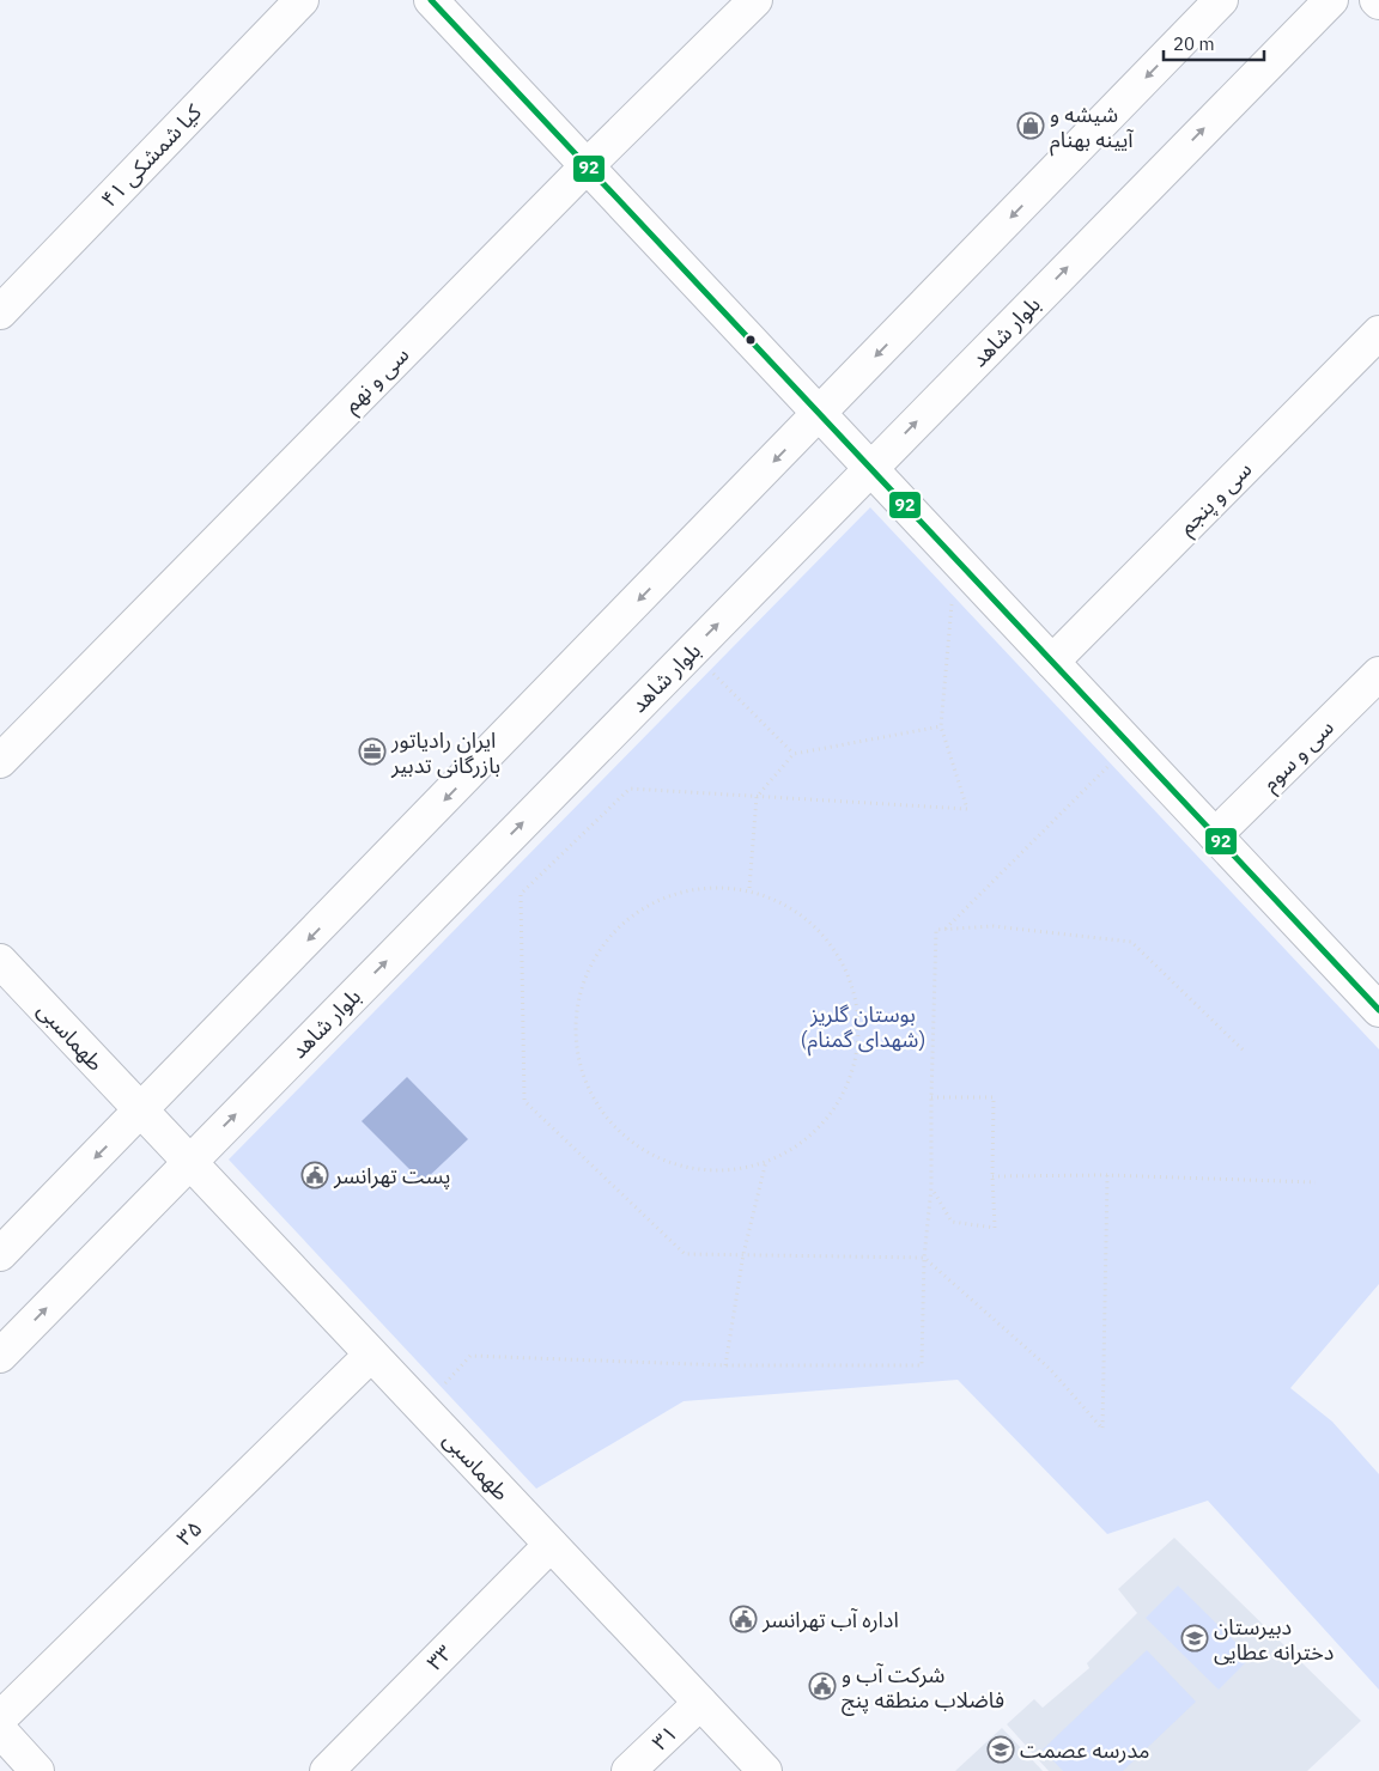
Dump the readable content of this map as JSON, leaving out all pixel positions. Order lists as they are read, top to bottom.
{
  "streets": {
    "street": [
      "۴۱ کیا شمشکی",
      "بلوار شاهد",
      "سی و نهم",
      "سی و پنجم",
      "سی و سوم",
      "طهماسبی",
      "۳۵",
      "۳۳",
      "۳۱"
    ]
  },
  "crossings": [
    ["بلوار شاهد", "طهماسبی"],
    ["طهماسبی", "۳۵"],
    ["طهماسبی", "۳۳"],
    ["طهماسبی", "۳۱"]
  ],
  "parks": ["بوستان گلریز (شهدای گمنام)"],
  "places": {
    "shop": ["شیشه و آیینه بهنام"],
    "office": ["ایران رادیاتور بازرگانی تدبیر"],
    "public building": ["پست تهرانسر", "اداره آب تهرانسر", "شرکت آب و فاضلاب منطقه پنج"],
    "school or university": ["دبیرستان دخترانه عطایی", "مدرسه عصمت"]
  },
  "lines": ["transit line 92"],
  "scale_bar": "20 m"
}
